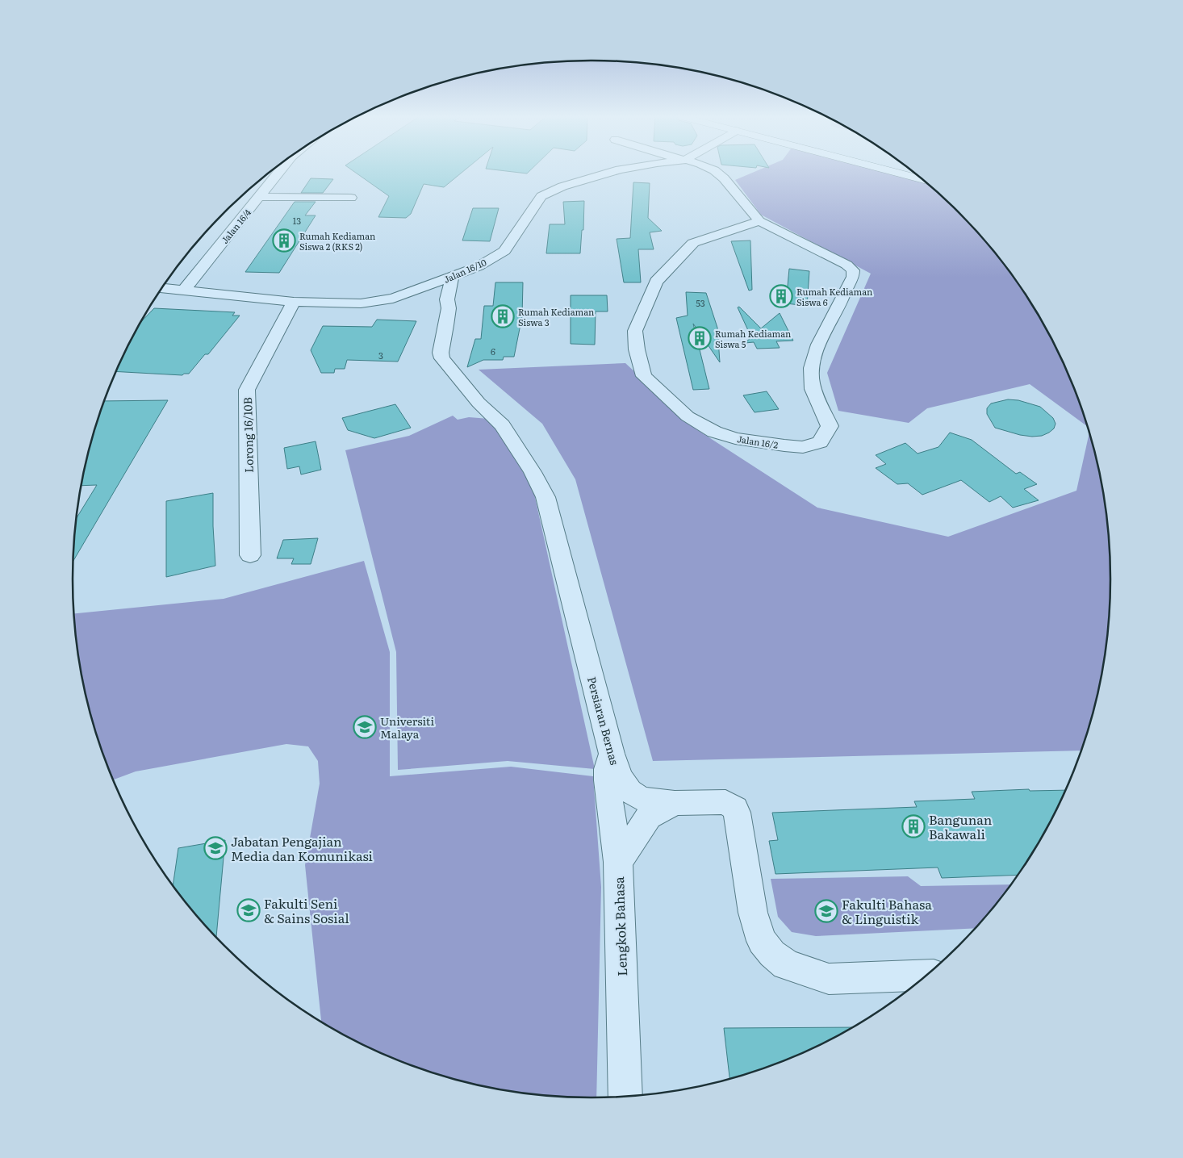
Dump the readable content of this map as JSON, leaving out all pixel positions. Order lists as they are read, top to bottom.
{
  "streets": {
    "street": [
      "Jalan 16/4",
      "Jalan 16/10",
      "Lorong 16/10B",
      "Jalan 16/2",
      "Persiaran Bernas",
      "Lengkok Bahasa"
    ]
  },
  "crossings": [
    ["Jalan 16/4", "Jalan 16/10"],
    ["Jalan 16/10", "Lorong 16/10B"],
    ["Jalan 16/10", "Persiaran Bernas"],
    ["Persiaran Bernas", "Lengkok Bahasa"]
  ],
  "places": {
    "building": [
      "Rumah Kediaman Siswa 2 (RKS 2)",
      "Rumah Kediaman Siswa 6",
      "Rumah Kediaman Siswa 3",
      "Rumah Kediaman Siswa 5",
      "Bangunan Bakawali"
    ],
    "school or university": [
      "Universiti Malaya",
      "Jabatan Pengajian Media dan Komunikasi",
      "Fakulti Seni & Sains Sosial",
      "Fakulti Bahasa & Linguistik"
    ]
  },
  "house_numbers": [
    "13",
    "53",
    "6",
    "3"
  ]
}
